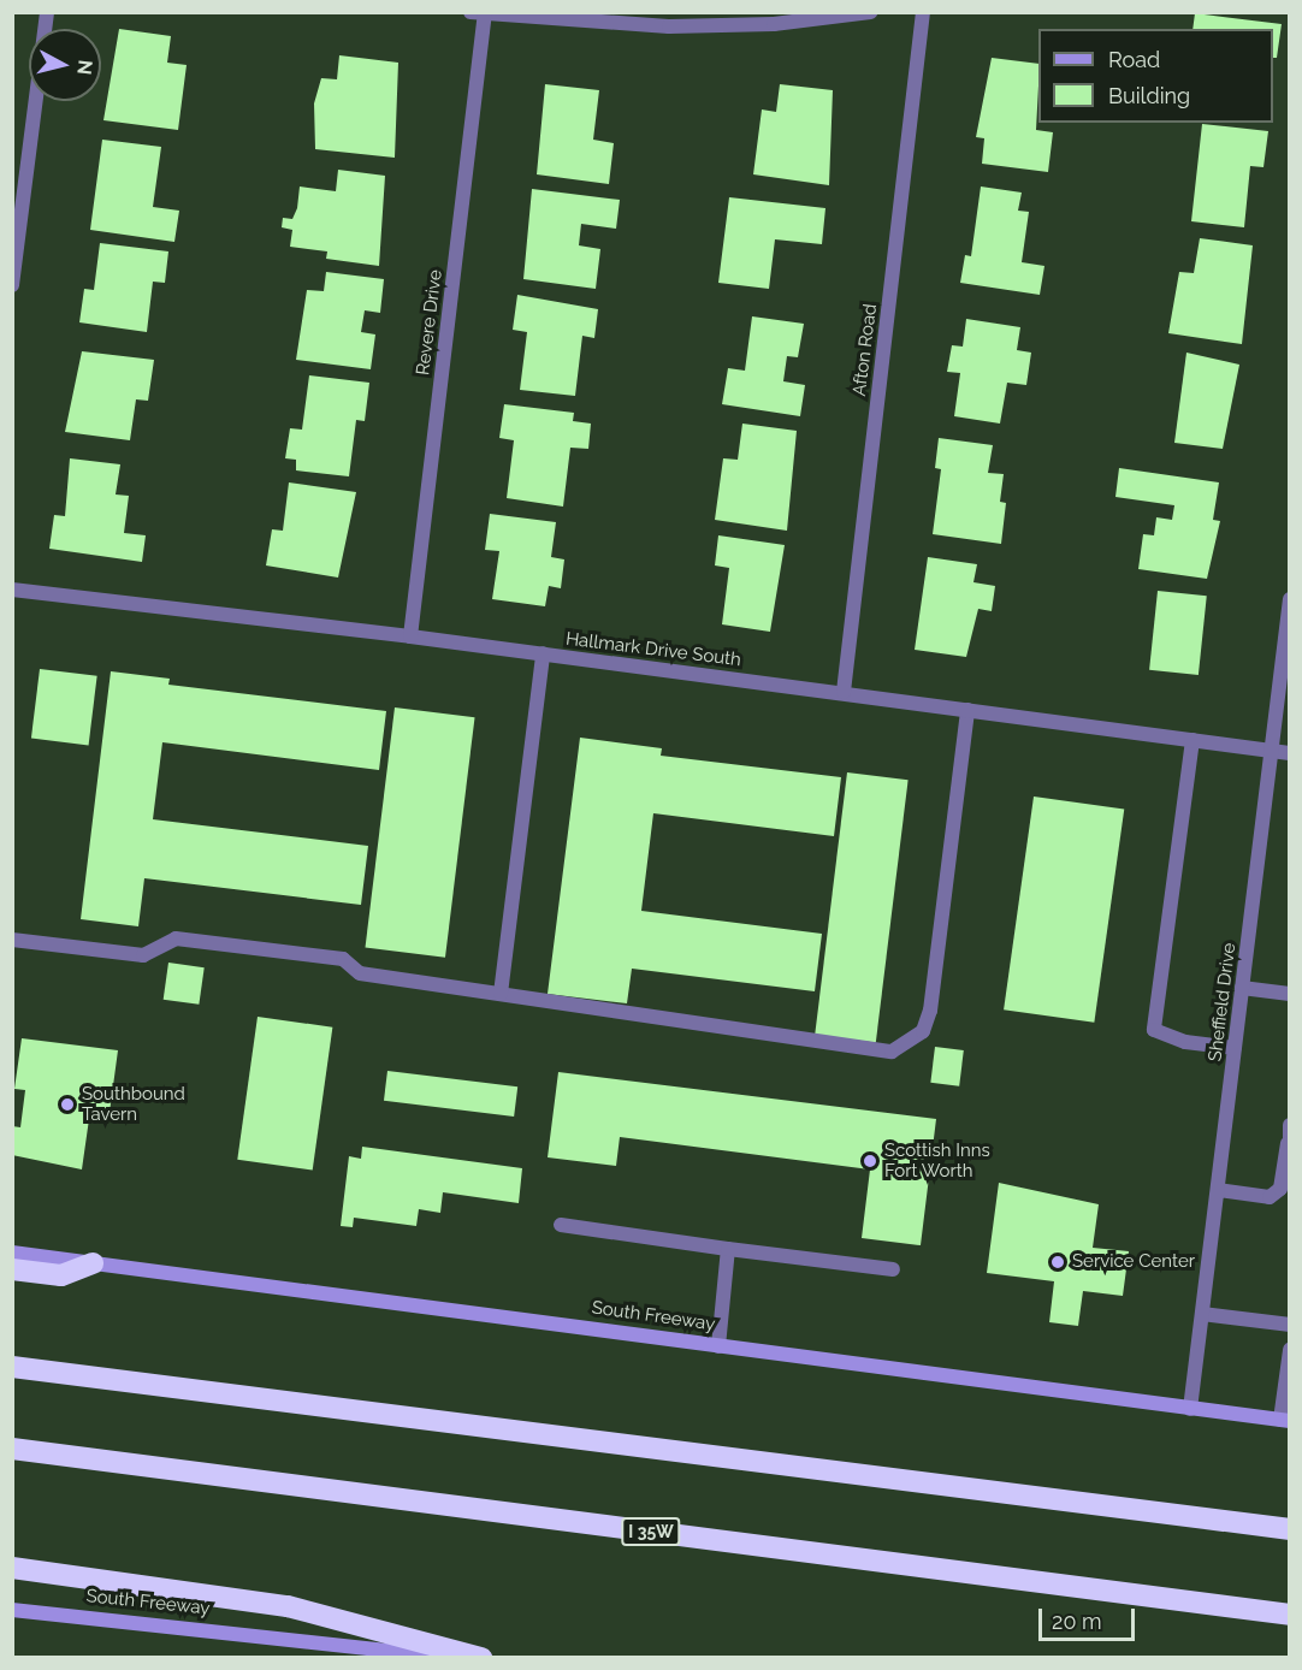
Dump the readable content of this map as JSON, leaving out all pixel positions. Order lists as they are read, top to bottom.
{
  "streets": {
    "highway": ["I 35W"],
    "main road": ["South Freeway"],
    "street": [
      "Revere Drive",
      "Afton Road",
      "Hallmark Drive South",
      "Sheffield Drive"
    ]
  },
  "crossings": [
    ["Revere Drive", "Hallmark Drive South"],
    ["Afton Road", "Hallmark Drive South"],
    ["Hallmark Drive South", "Sheffield Drive"],
    ["Sheffield Drive", "South Freeway"]
  ],
  "places": ["Southbound Tavern", "Scottish Inns Fort Worth", "Service Center"],
  "legend": ["Road", "Building"],
  "scale_bar": "20 m",
  "north": "right"
}
